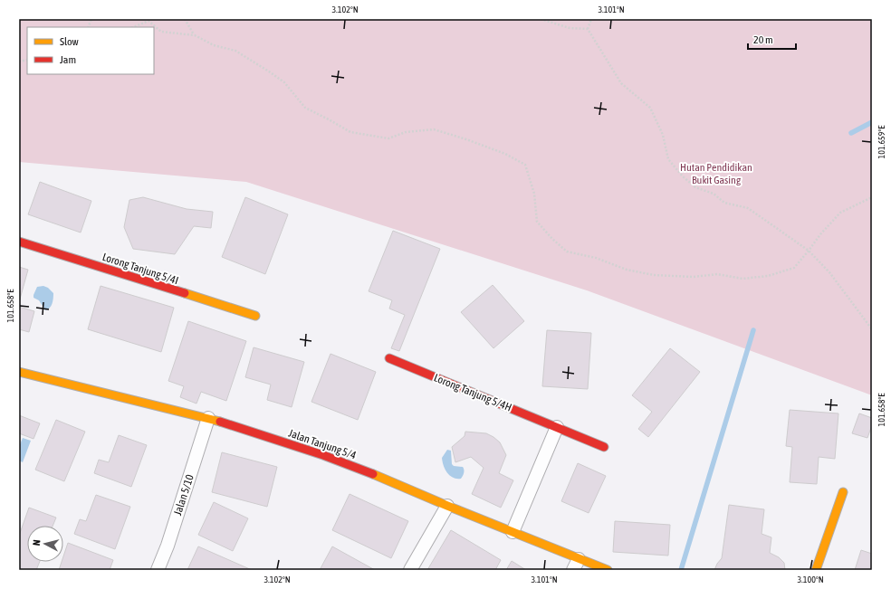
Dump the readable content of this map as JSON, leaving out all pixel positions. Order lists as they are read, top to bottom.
{
  "streets": {
    "street": [
      "Lorong Tanjung 5/4I",
      "Lorong Tanjung 5/4H",
      "Jalan Tanjung 5/4",
      "Jalan 5/10"
    ]
  },
  "crossings": [
    ["Jalan Tanjung 5/4", "Jalan 5/10"]
  ],
  "parks": ["Hutan Pendidikan Bukit Gasing"],
  "legend": ["Slow", "Jam"],
  "scale_bar": "20 m",
  "north": "left",
  "coordinates": [
    "3.102°N",
    "3.101°N",
    "101.659°E",
    "101.658°E",
    "3.100°N"
  ]
}
